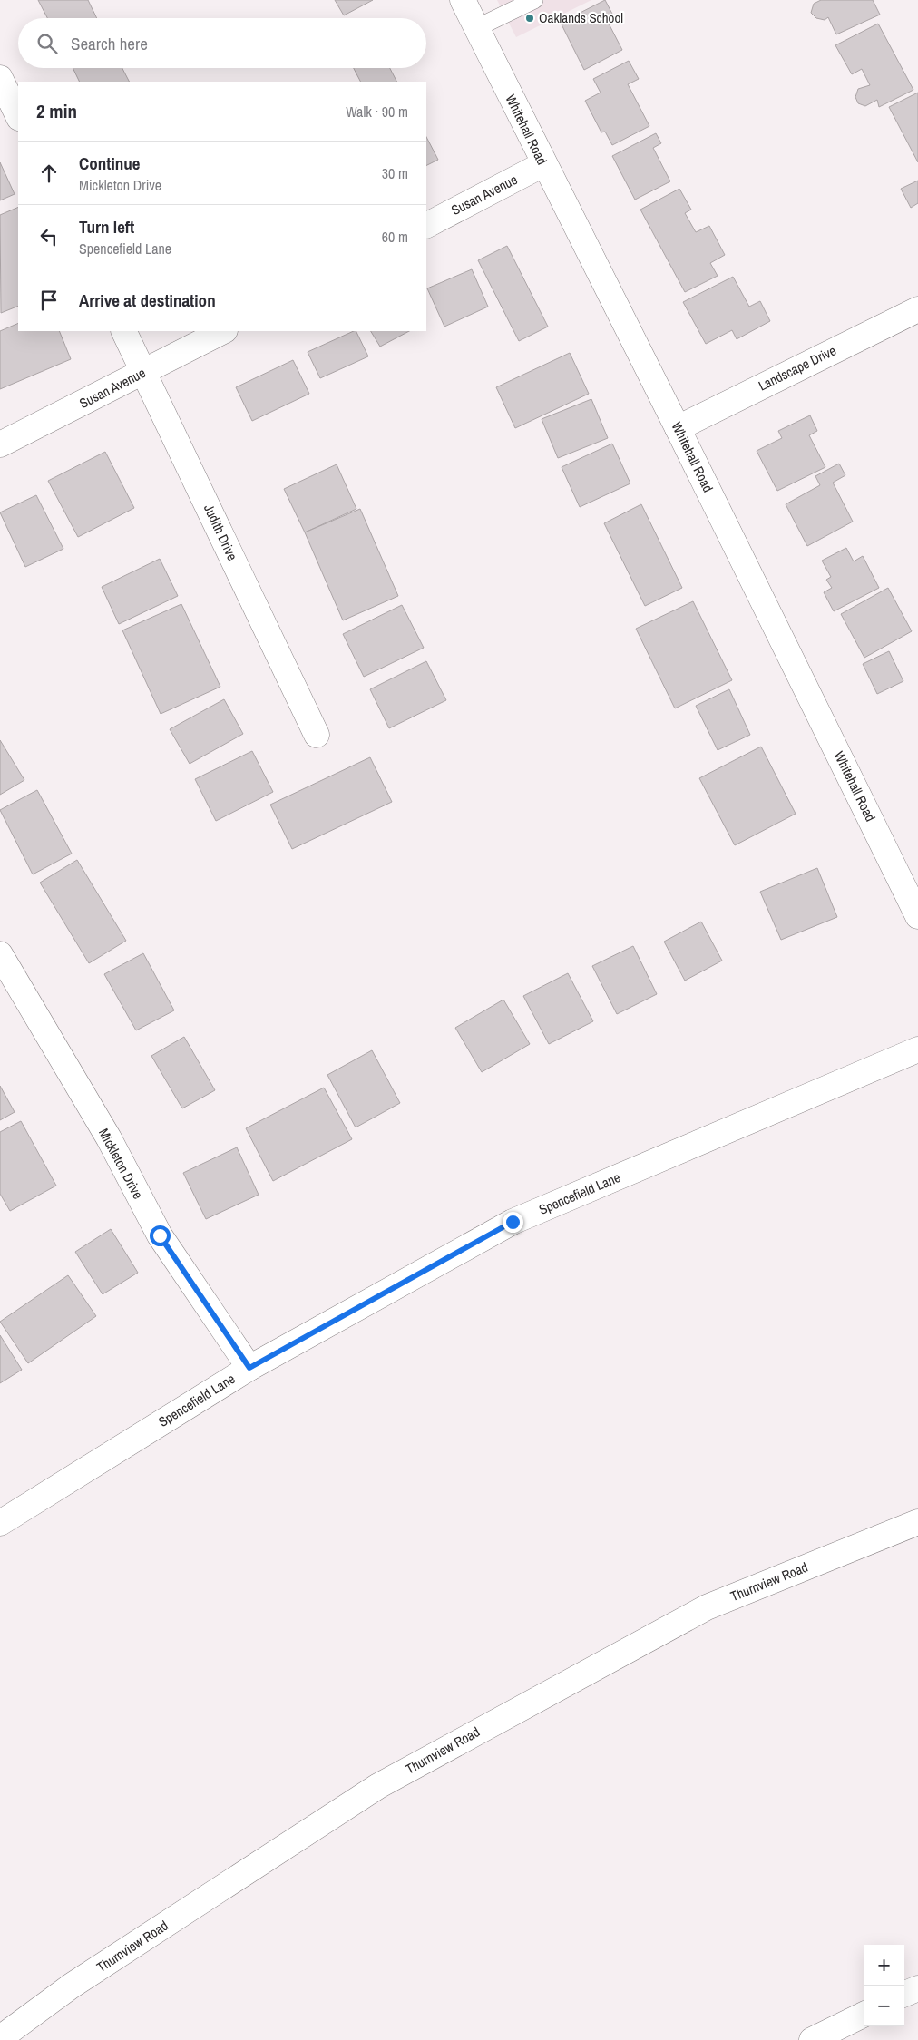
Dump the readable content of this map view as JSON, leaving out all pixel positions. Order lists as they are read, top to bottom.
{
  "streets": {
    "street": [
      "Whitehall Road",
      "Susan Avenue",
      "Landscape Drive",
      "Judith Drive",
      "Mickleton Drive",
      "Spencefield Lane",
      "Thurnview Road"
    ]
  },
  "crossings": [
    ["Whitehall Road", "Susan Avenue"],
    ["Whitehall Road", "Landscape Drive"],
    ["Susan Avenue", "Judith Drive"],
    ["Mickleton Drive", "Spencefield Lane"]
  ],
  "places": ["Oaklands School"],
  "page": {
    "search": "Search here",
    "heading": ["2 min", "Walk · 90 m"],
    "list": [
      ["Continue", "Mickleton Drive", "30 m"],
      ["Turn left", "Spencefield Lane", "60 m"],
      "Arrive at destination"
    ],
    "map_buttons": ["+", "−"]
  }
}
